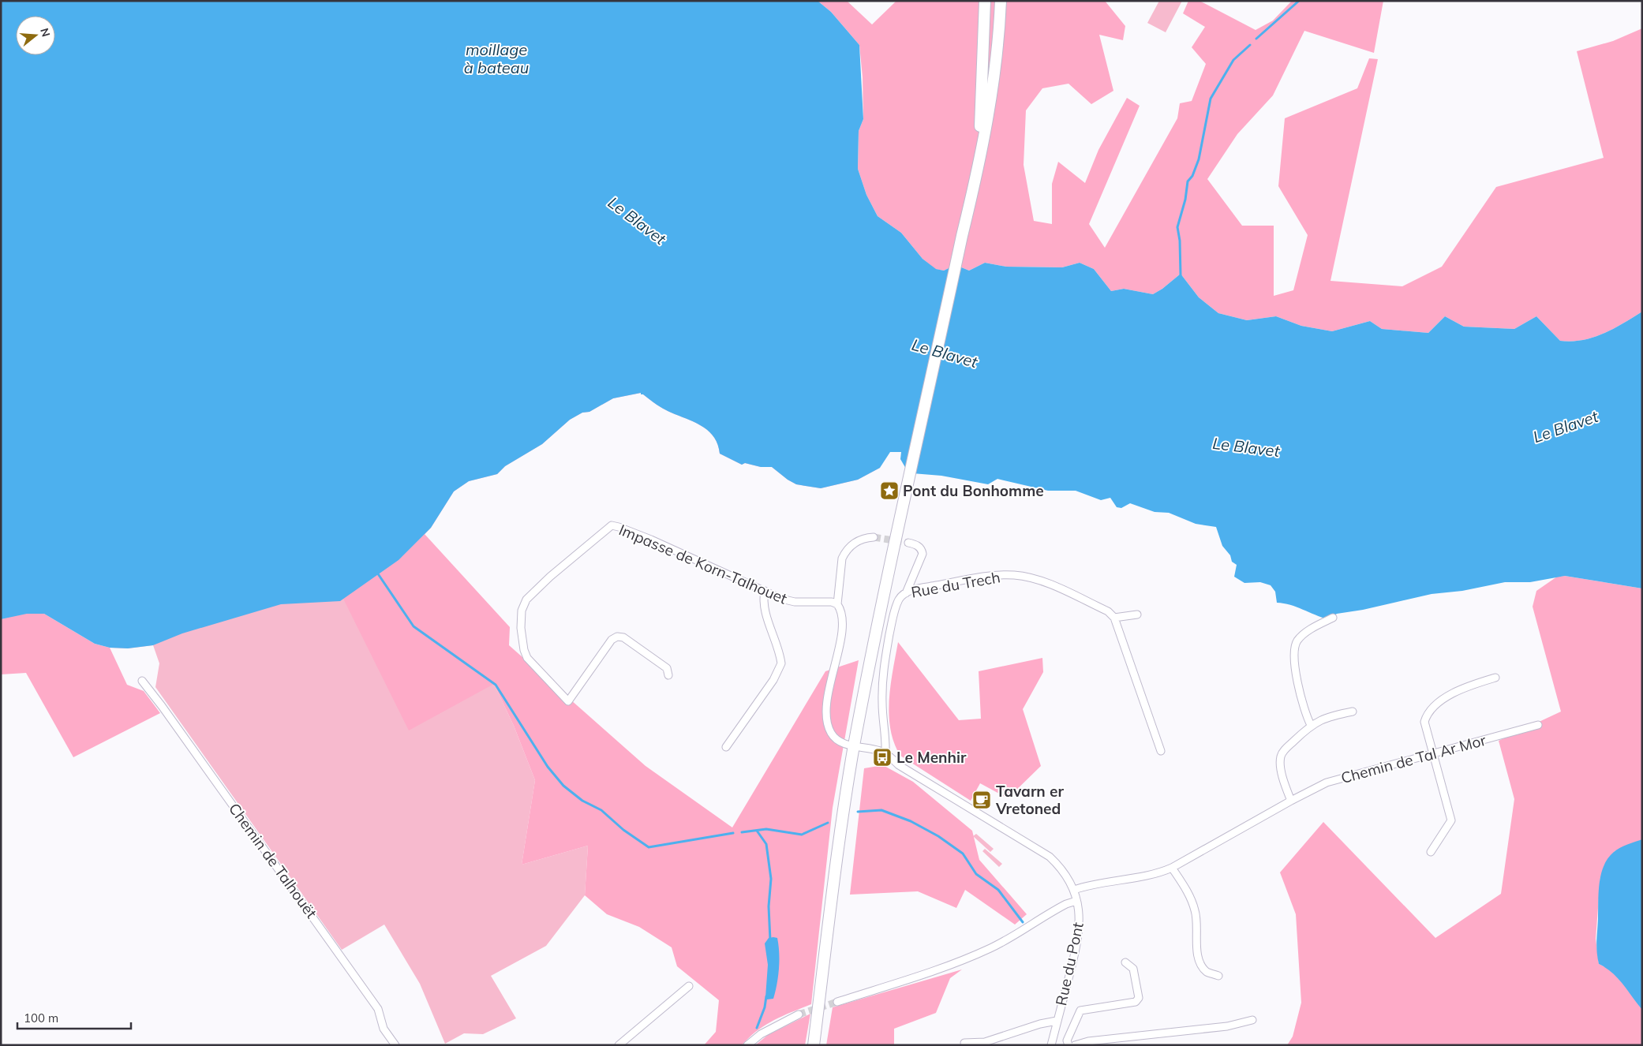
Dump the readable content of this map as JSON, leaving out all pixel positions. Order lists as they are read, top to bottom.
{
  "streets": {
    "street": [
      "Impasse de Korn-Talhouet",
      "Rue du Trech",
      "Chemin de Tal Ar Mor",
      "Chemin de Talhouët",
      "Rue du Pont"
    ]
  },
  "crossings": [
    ["Rue du Trech", "Rue du Pont"],
    ["Chemin de Tal Ar Mor", "Rue du Pont"]
  ],
  "water": ["moillage à bateau", "Le Blavet"],
  "places": {
    "place": ["Pont du Bonhomme"],
    "bus stop": ["Le Menhir"],
    "cafe": ["Tavarn er Vretoned"]
  },
  "scale_bar": "100 m",
  "north": "right"
}
